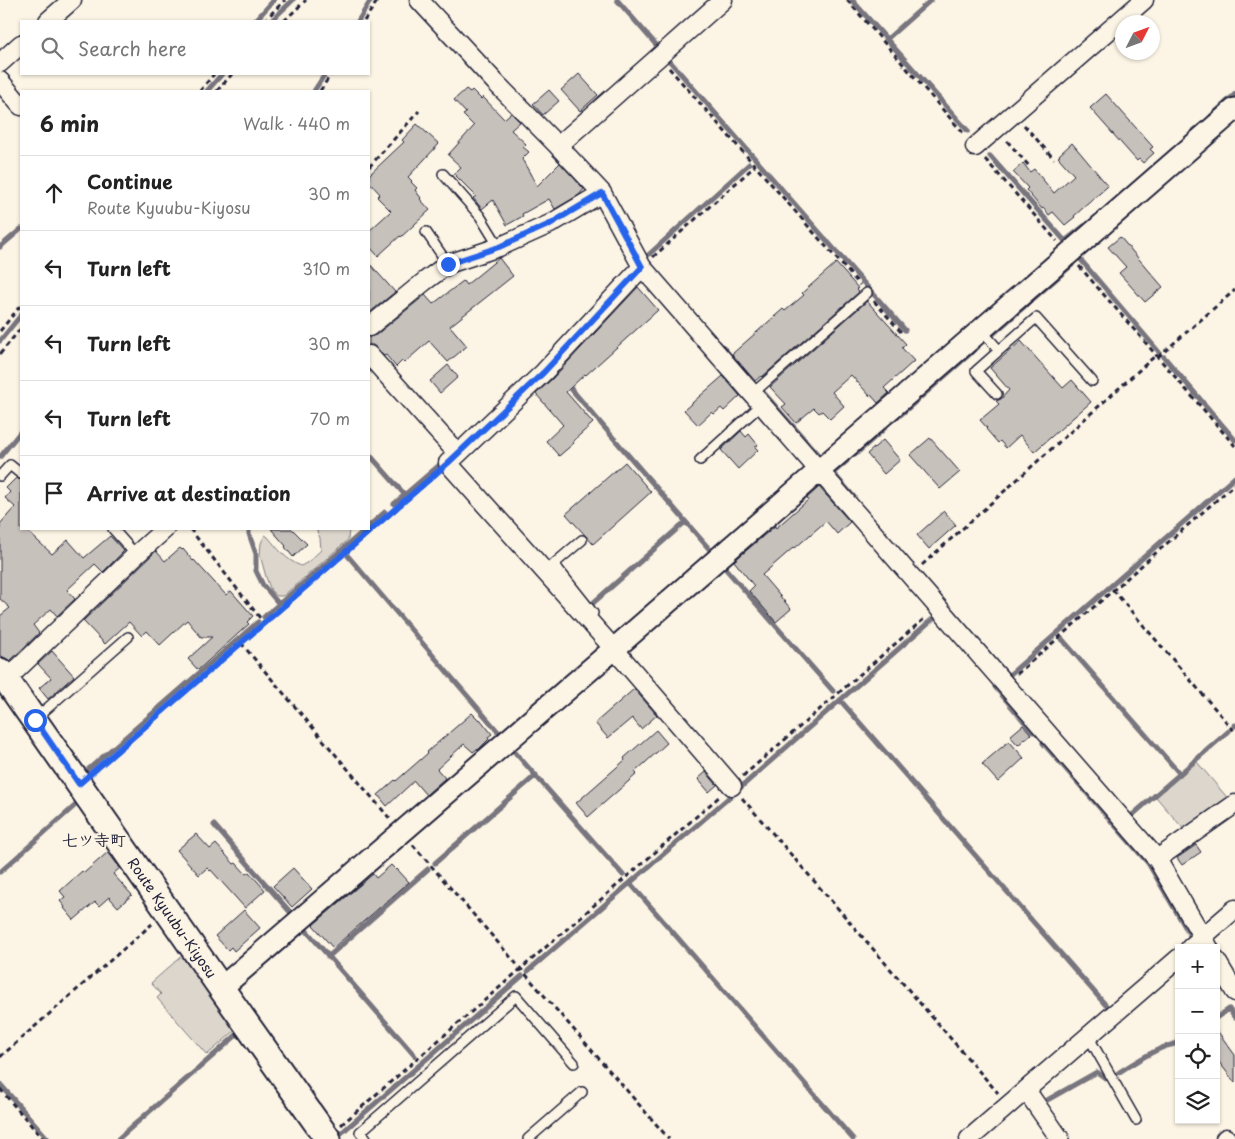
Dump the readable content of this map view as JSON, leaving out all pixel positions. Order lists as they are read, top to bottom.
{
  "streets": {
    "main road": ["Route Kyuubu-Kiyosu"]
  },
  "districts": ["七ツ寺町"],
  "north": "top right",
  "page": {
    "search": "Search here",
    "heading": ["6 min", "Walk · 440 m"],
    "list": [
      ["Continue", "Route Kyuubu-Kiyosu", "30 m"],
      ["Turn left", "310 m"],
      ["Turn left", "30 m"],
      ["Turn left", "70 m"],
      "Arrive at destination"
    ],
    "map_buttons": ["+", "−"]
  }
}
